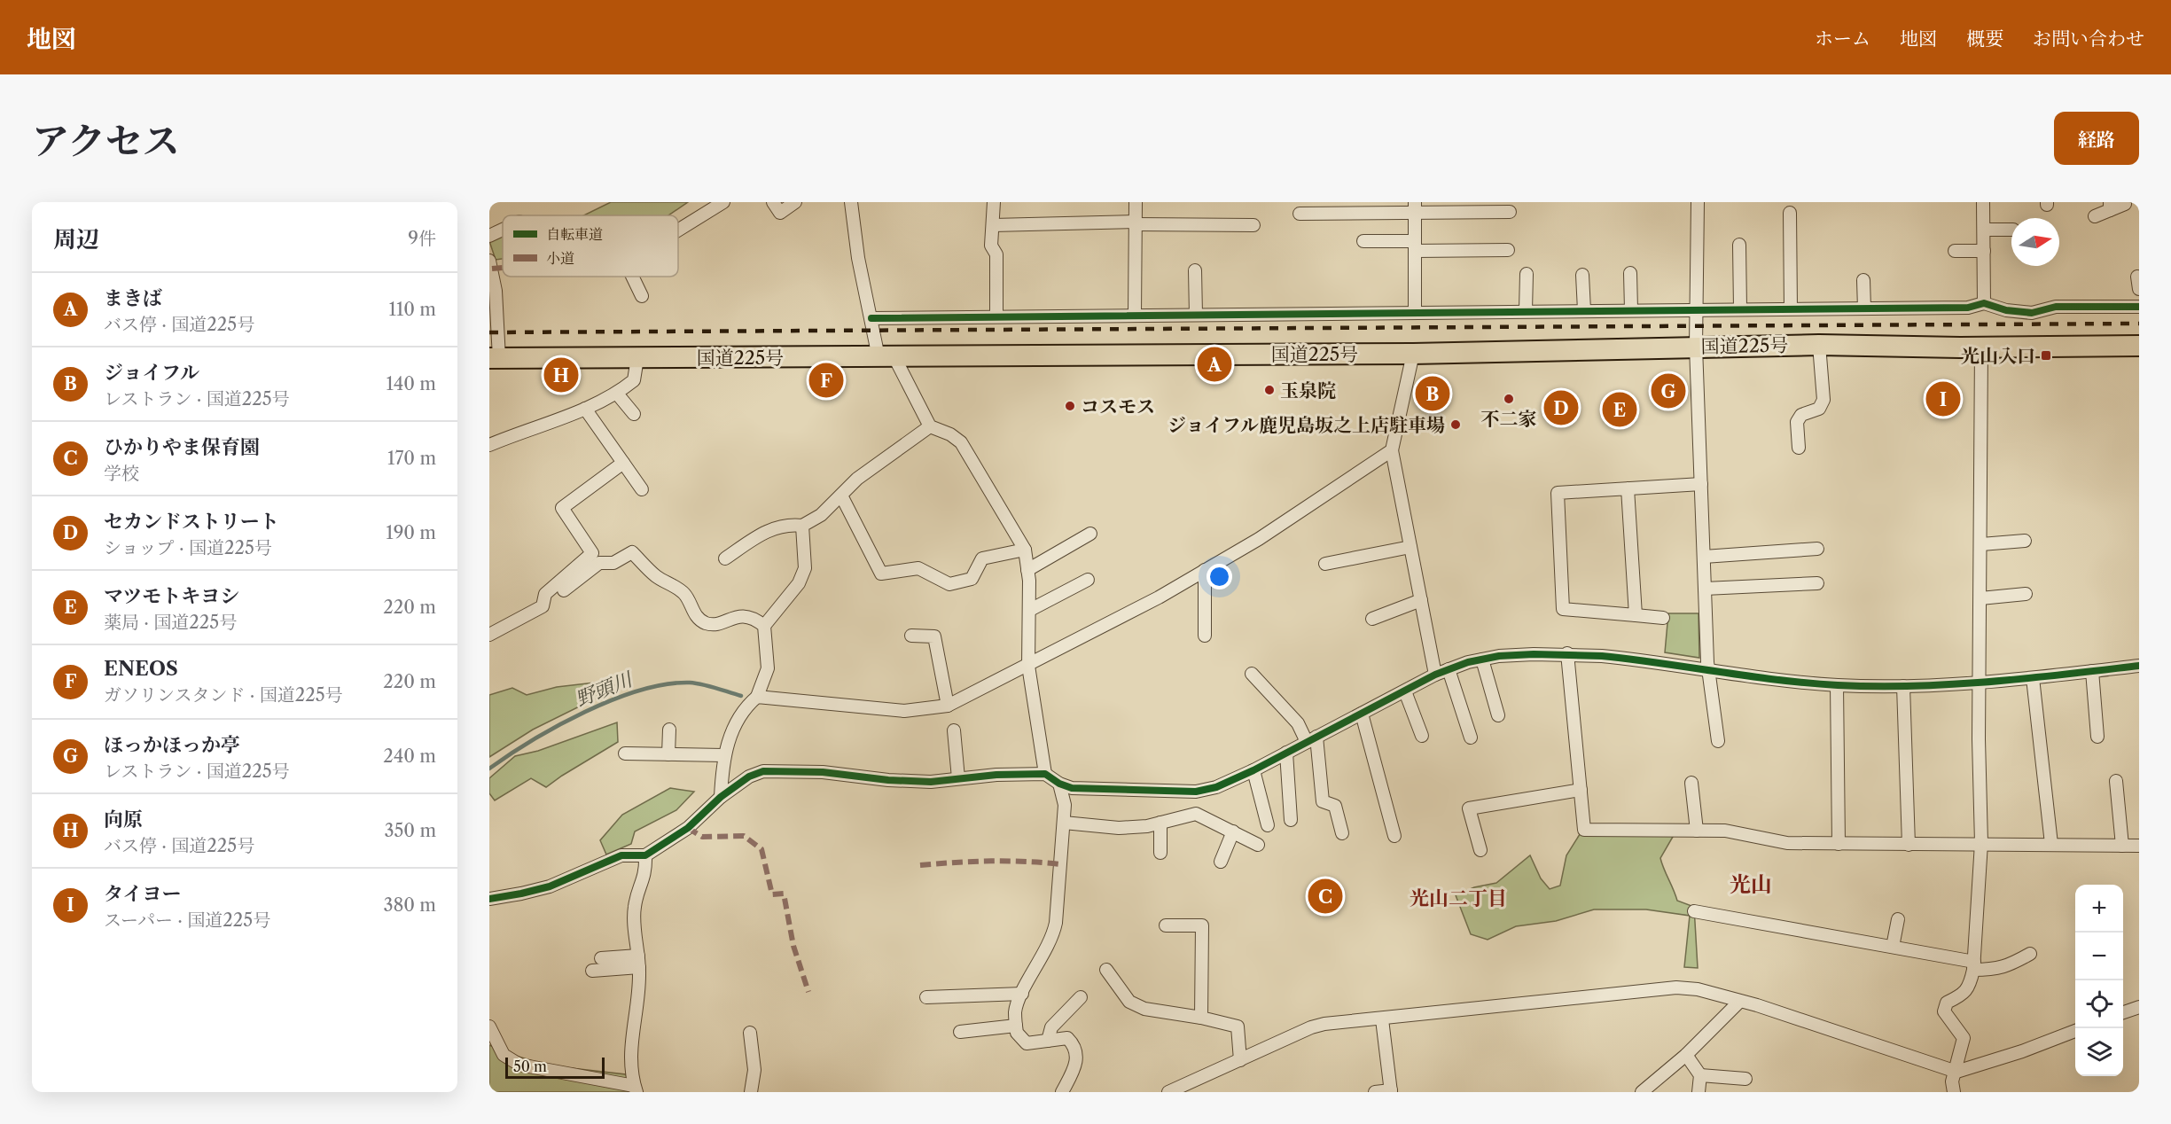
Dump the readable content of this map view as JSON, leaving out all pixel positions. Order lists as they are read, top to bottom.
{
  "streets": {
    "highway": ["国道225号"]
  },
  "districts": ["光山", "光山二丁目"],
  "water": ["野頭川"],
  "places": {
    "transit": ["光山入口"],
    "other": [
      "玉泉院",
      "不二家",
      "コスモス",
      "ジョイフル鹿児島坂之上店駐車場"
    ]
  },
  "legend": ["自転車道", "小道"],
  "scale_bar": "50 m",
  "north": "right",
  "page": {
    "header": "地図",
    "nav": [
      "ホーム",
      "地図",
      "概要",
      "お問い合わせ"
    ],
    "title": "アクセス",
    "buttons": "経路",
    "heading": ["周辺", "9件"],
    "list": [
      {
        "mark": "A",
        "name": "まきば",
        "note": "バス停 · 国道225号",
        "value": "110 m"
      },
      {
        "mark": "B",
        "name": "ジョイフル",
        "note": "レストラン · 国道225号",
        "value": "140 m"
      },
      {
        "mark": "C",
        "name": "ひかりやま保育園",
        "note": "学校",
        "value": "170 m"
      },
      {
        "mark": "D",
        "name": "セカンドストリート",
        "note": "ショップ · 国道225号",
        "value": "190 m"
      },
      {
        "mark": "E",
        "name": "マツモトキヨシ",
        "note": "薬局 · 国道225号",
        "value": "220 m"
      },
      {
        "mark": "F",
        "name": "ENEOS",
        "note": "ガソリンスタンド · 国道225号",
        "value": "220 m"
      },
      {
        "mark": "G",
        "name": "ほっかほっか亭",
        "note": "レストラン · 国道225号",
        "value": "240 m"
      },
      {
        "mark": "H",
        "name": "向原",
        "note": "バス停 · 国道225号",
        "value": "350 m"
      },
      {
        "mark": "I",
        "name": "タイヨー",
        "note": "スーパー · 国道225号",
        "value": "380 m"
      }
    ],
    "pins": [
      "A",
      "H",
      "F",
      "G",
      "B",
      "I",
      "D",
      "E",
      "C"
    ],
    "map_buttons": ["+", "−"],
    "scale": "50 m"
  }
}
